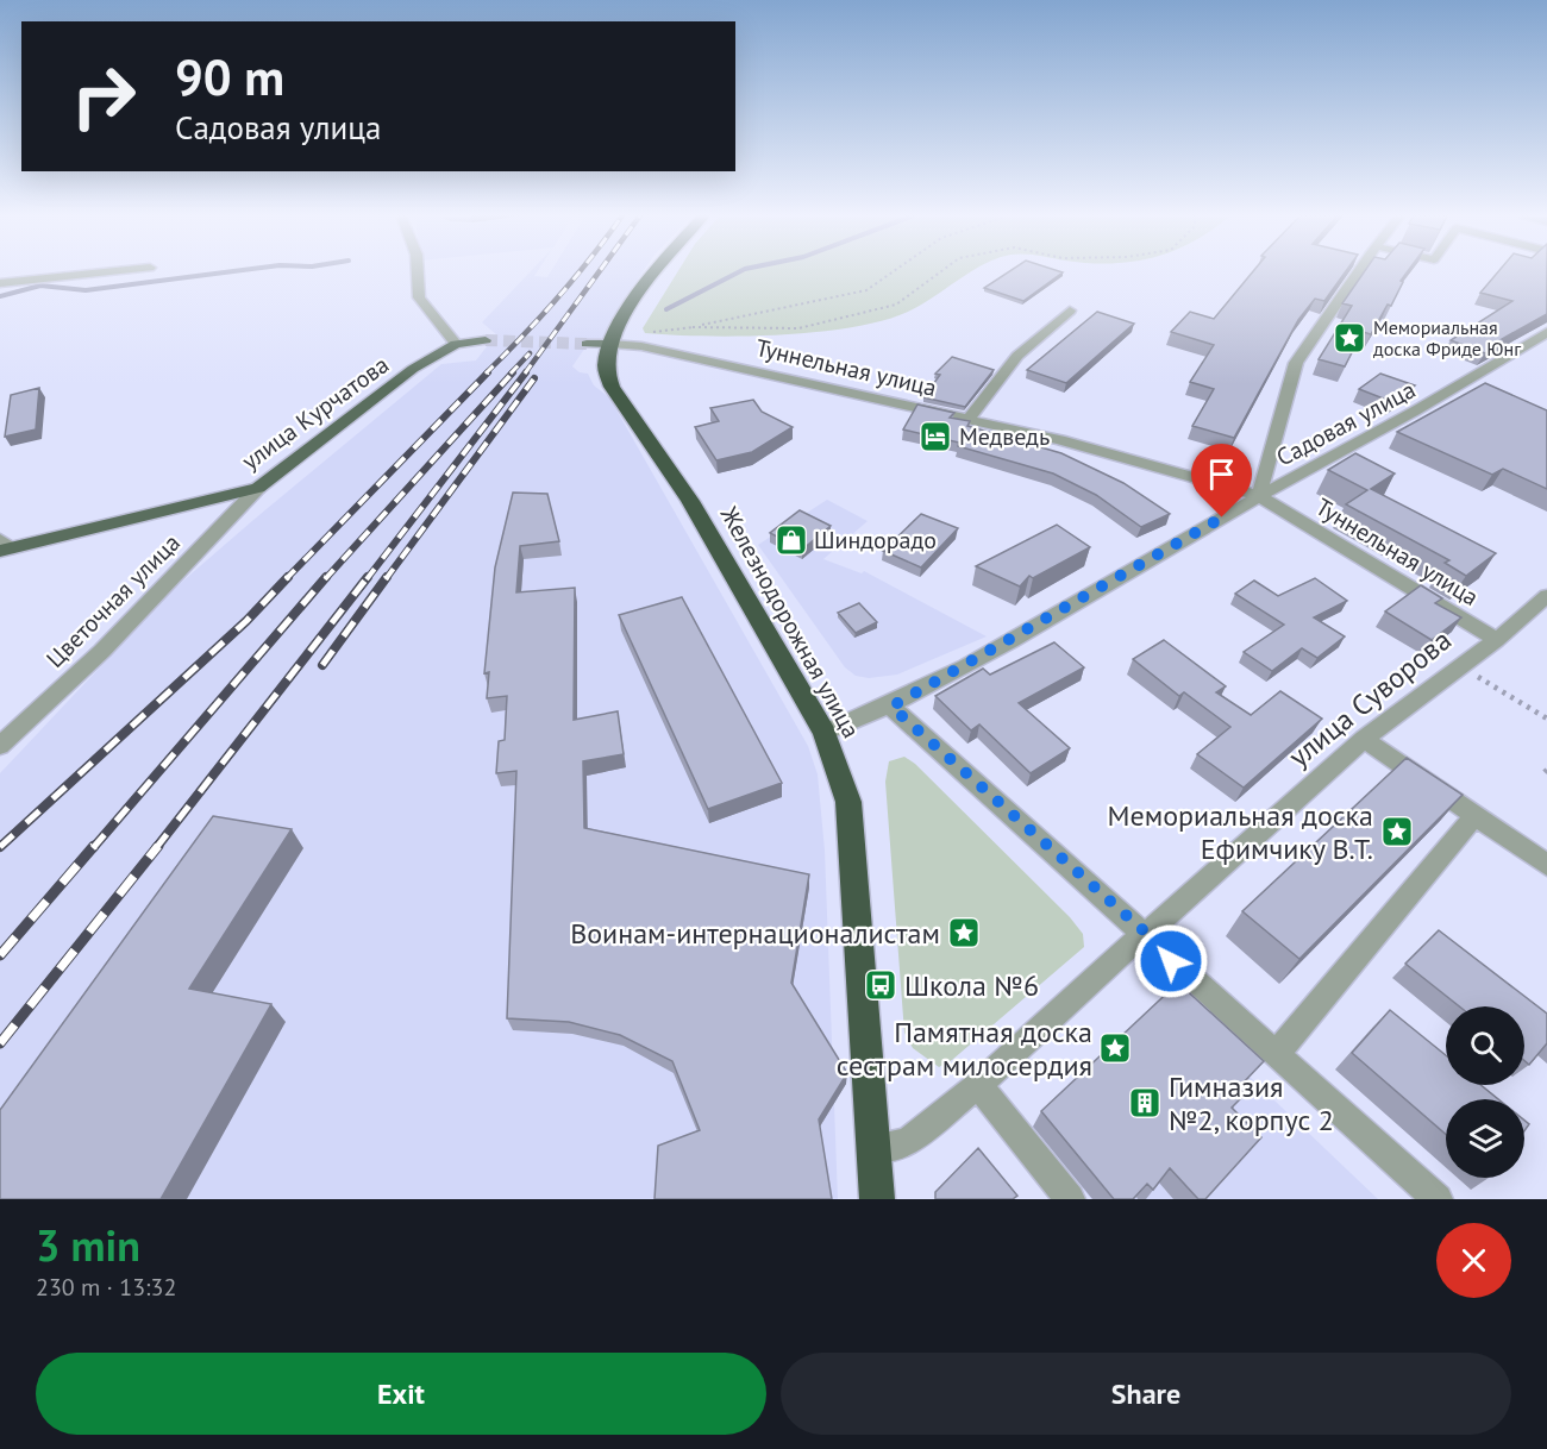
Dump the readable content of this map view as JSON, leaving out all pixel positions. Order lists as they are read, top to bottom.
{
  "streets": {
    "highway": ["Железнодорожная улица"],
    "main road": ["улица Курчатова"],
    "street": [
      "Туннельная улица",
      "Садовая улица",
      "Цветочная улица",
      "улица Суворова"
    ]
  },
  "crossings": [
    ["Туннельная улица", "Садовая улица"],
    ["Туннельная улица", "Железнодорожная улица"],
    ["Туннельная улица", "улица Суворова"],
    ["улица Курчатова", "Цветочная улица"],
    ["Садовая улица", "Железнодорожная улица"],
    ["Железнодорожная улица", "улица Суворова"]
  ],
  "places": {
    "place": [
      "Мемориальная доска Фриде Юнг",
      "Мемориальная доска Ефимчику В.Т.",
      "Воинам-интернационалистам",
      "Памятная доска сестрам милосердия"
    ],
    "hotel": ["Медведь"],
    "shop": ["Шиндорадо"],
    "bus stop": ["Школа №6"],
    "building": ["Гимназия №2, корпус 2"]
  },
  "page": {
    "turn": ["90 m", "Садовая улица"],
    "heading": ["3 min", "230 m · 13:32"],
    "buttons": ["Exit", "Share"]
  }
}
